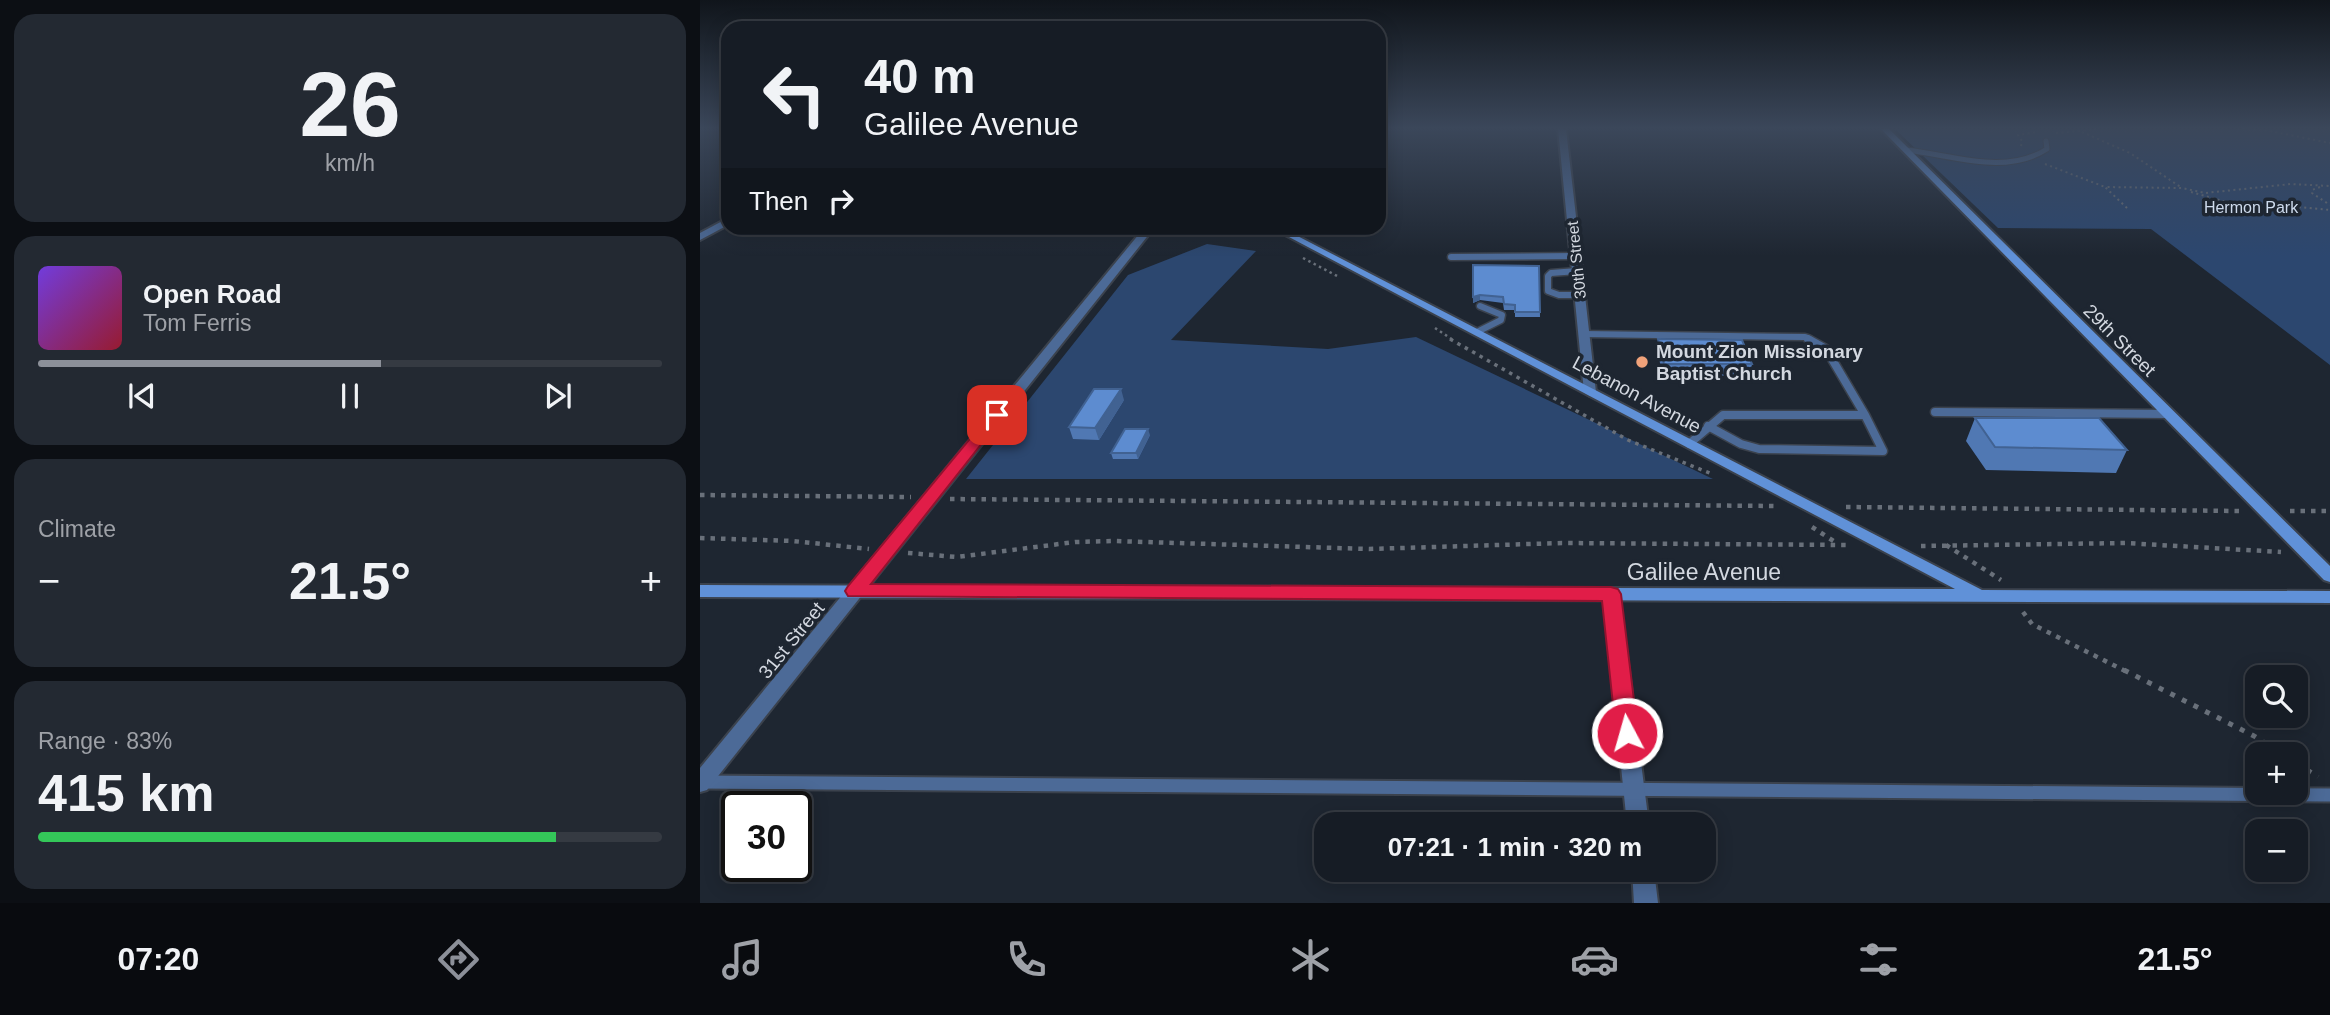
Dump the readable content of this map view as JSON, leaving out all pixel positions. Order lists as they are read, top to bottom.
{
  "streets": {
    "street": [
      "30th Street",
      "29th Street",
      "Lebanon Avenue",
      "Galilee Avenue",
      "31st Street"
    ]
  },
  "crossings": [
    ["30th Street", "Lebanon Avenue"],
    ["Lebanon Avenue", "Galilee Avenue"],
    ["Galilee Avenue", "31st Street"]
  ],
  "parks": ["Hermon Park"],
  "places": ["Mount Zion Missionary Baptist Church"],
  "page": {
    "tile": [
      ["26", "km/h"],
      "Climate",
      ["Range · 83%", "415 km"]
    ],
    "turn": ["40 m", "Galilee Avenue"],
    "then": "Then",
    "song": ["Open Road", "Tom Ferris"],
    "heat": ["−", "21.5°", "+"],
    "map_buttons": ["+", "−"],
    "limit": "30",
    "trip": "07:21 · 1 min · 320 m",
    "tabs": ["07:20", "21.5°"]
  }
}
